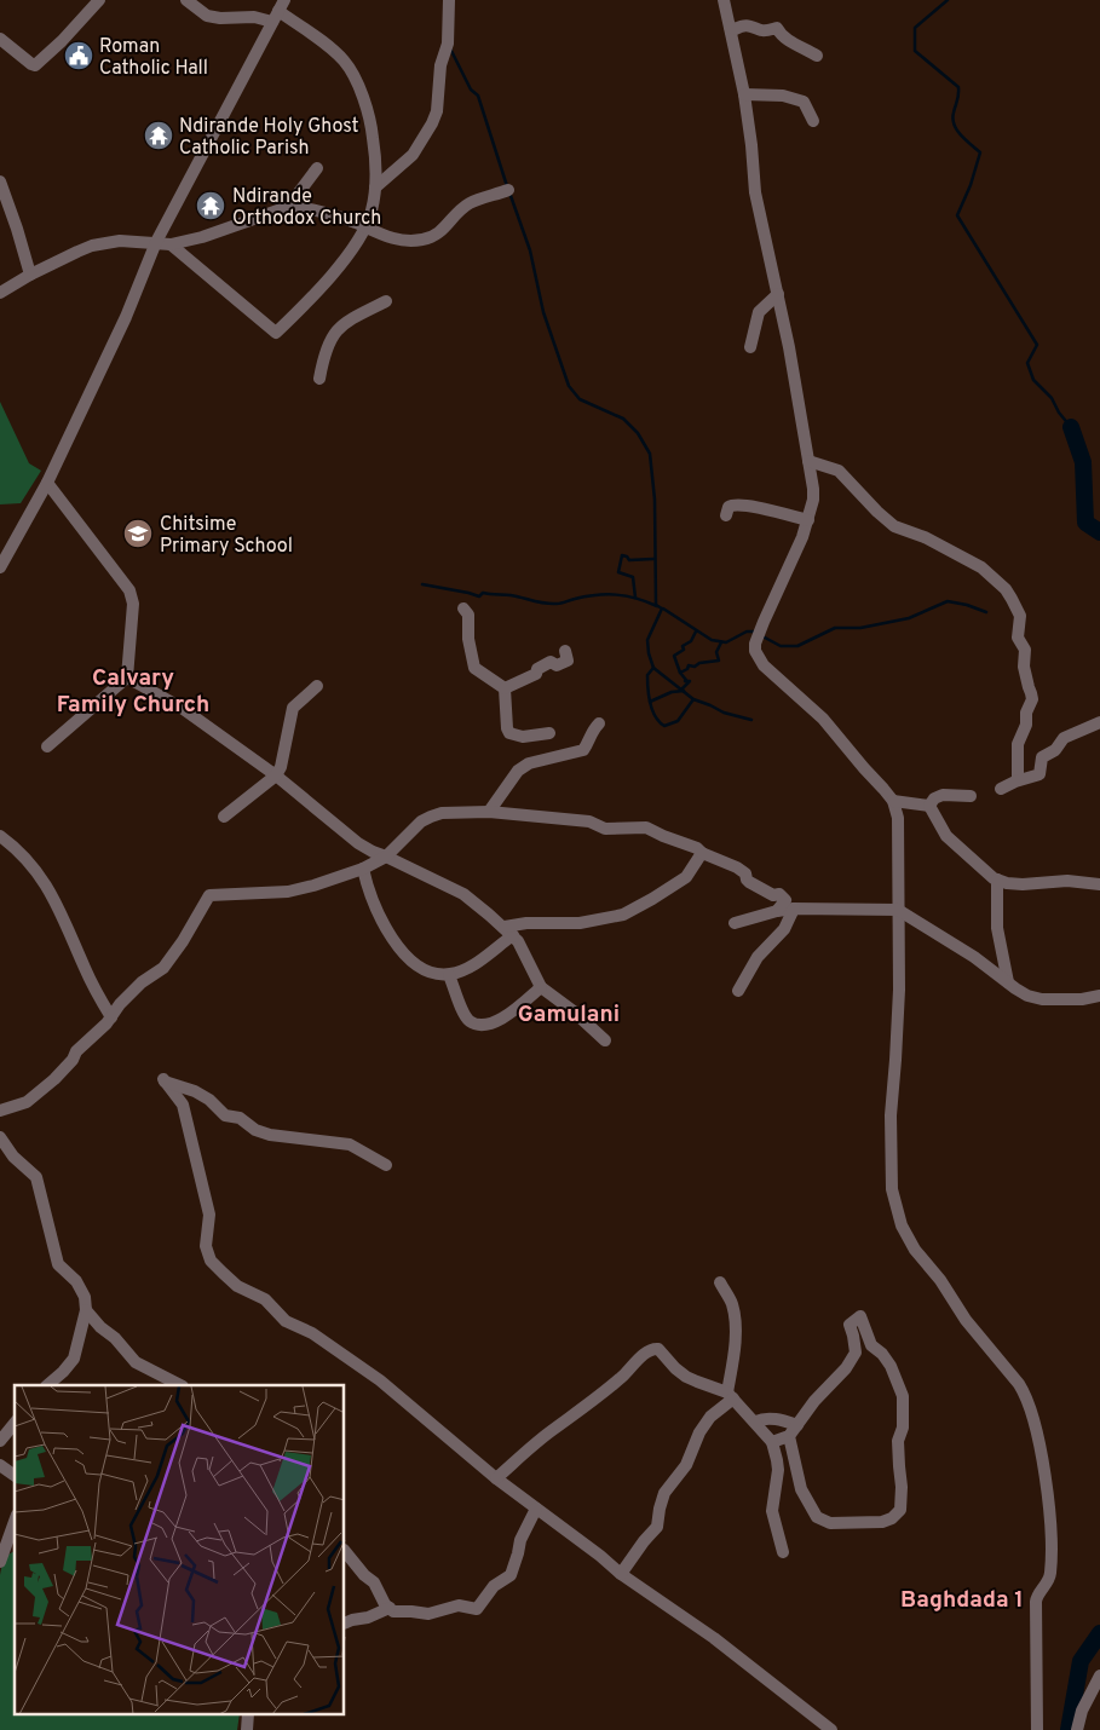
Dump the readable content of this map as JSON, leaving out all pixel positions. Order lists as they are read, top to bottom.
{
  "districts": ["Calvary Family Church", "Gamulani", "Baghdada 1"],
  "places": {
    "public building": ["Roman Catholic Hall"],
    "temple": ["Ndirande Holy Ghost Catholic Parish", "Ndirande Orthodox Church"],
    "school or university": ["Chitsime Primary School"]
  }
}
